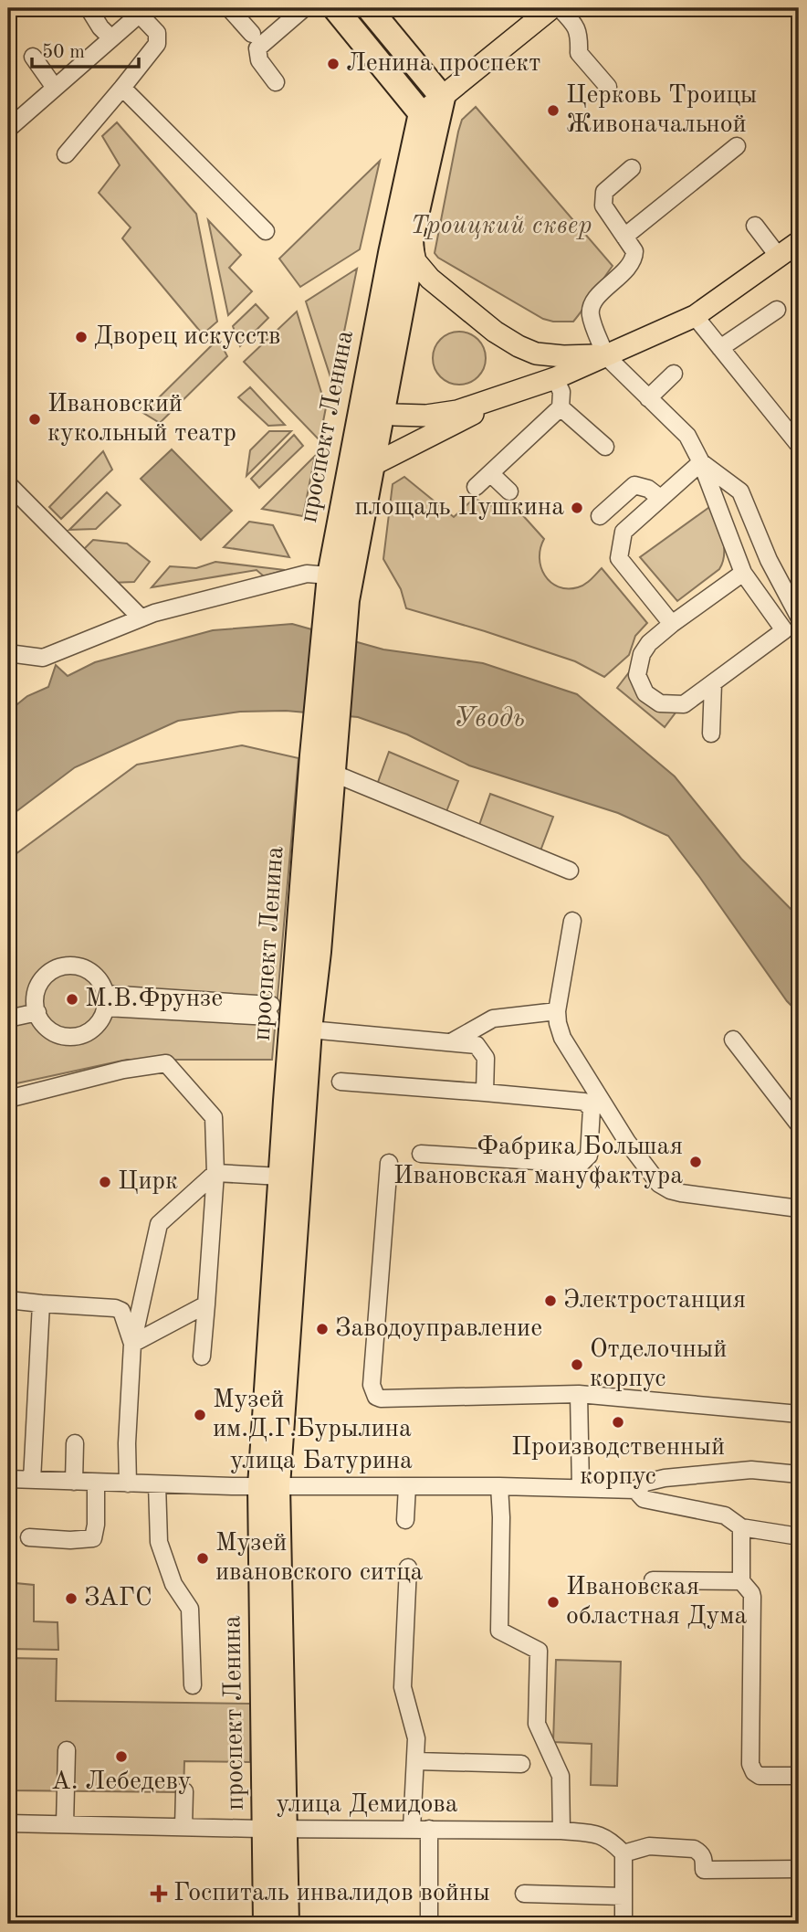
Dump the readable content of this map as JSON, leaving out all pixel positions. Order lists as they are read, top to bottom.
{
  "streets": {
    "highway": ["проспект Ленина"],
    "street": ["улица Батурина", "улица Демидова"]
  },
  "crossings": [
    ["проспект Ленина", "улица Батурина"],
    ["проспект Ленина", "улица Демидова"]
  ],
  "water": ["Уводь"],
  "parks": ["Троицкий сквер"],
  "places": {
    "other": [
      "Ленина проспект",
      "Церковь Троицы Живоначальной",
      "Дворец искусств",
      "Ивановский кукольный театр",
      "площадь Пушкина",
      "М.В.Фрунзе",
      "Фабрика Большая Ивановская мануфактура",
      "Цирк",
      "Электростанция",
      "Заводоуправление",
      "Отделочный корпус",
      "Музей им.Д.Г.Бурылина",
      "Производственный корпус",
      "Музей ивановского ситца",
      "ЗАГС",
      "Ивановская областная Дума",
      "А. Лебедеву"
    ],
    "health": ["Госпиталь инвалидов войны"]
  },
  "scale_bar": "50 m"
}
